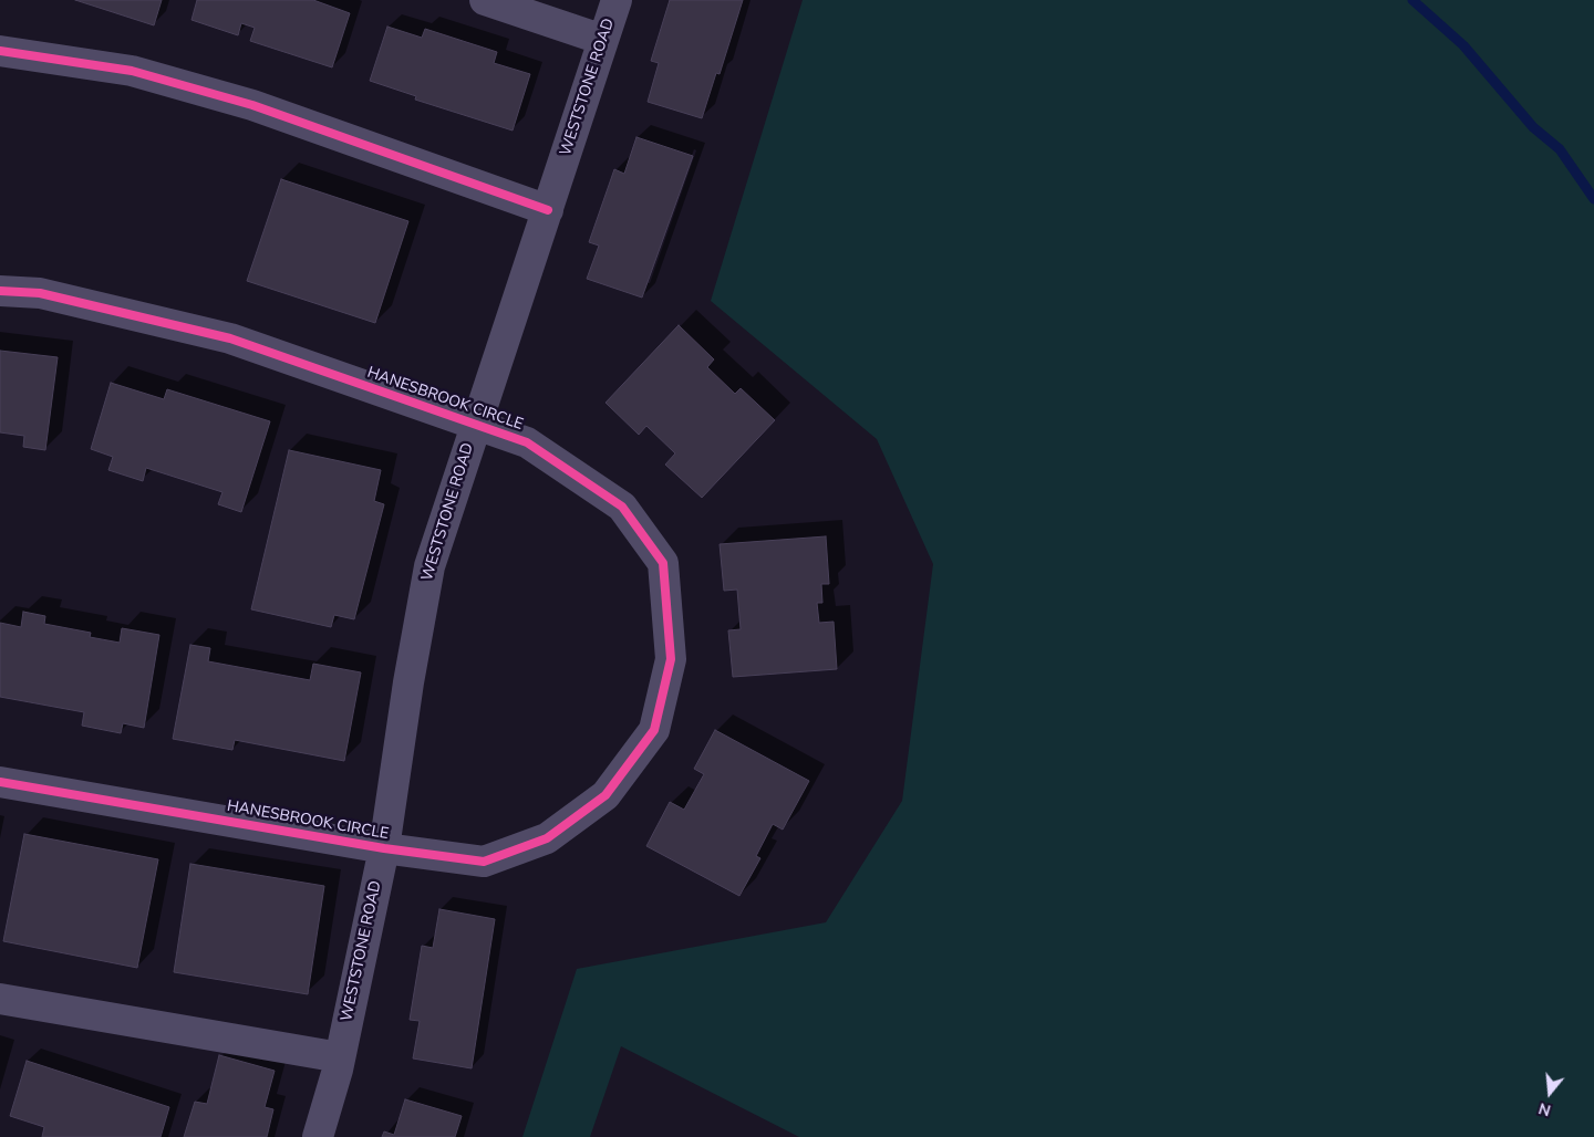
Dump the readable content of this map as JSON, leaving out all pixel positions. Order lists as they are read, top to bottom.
{
  "streets": {
    "street": ["WESTSTONE ROAD", "HANESBROOK CIRCLE"]
  },
  "crossings": [
    ["WESTSTONE ROAD", "HANESBROOK CIRCLE"]
  ],
  "north": "bottom"
}
